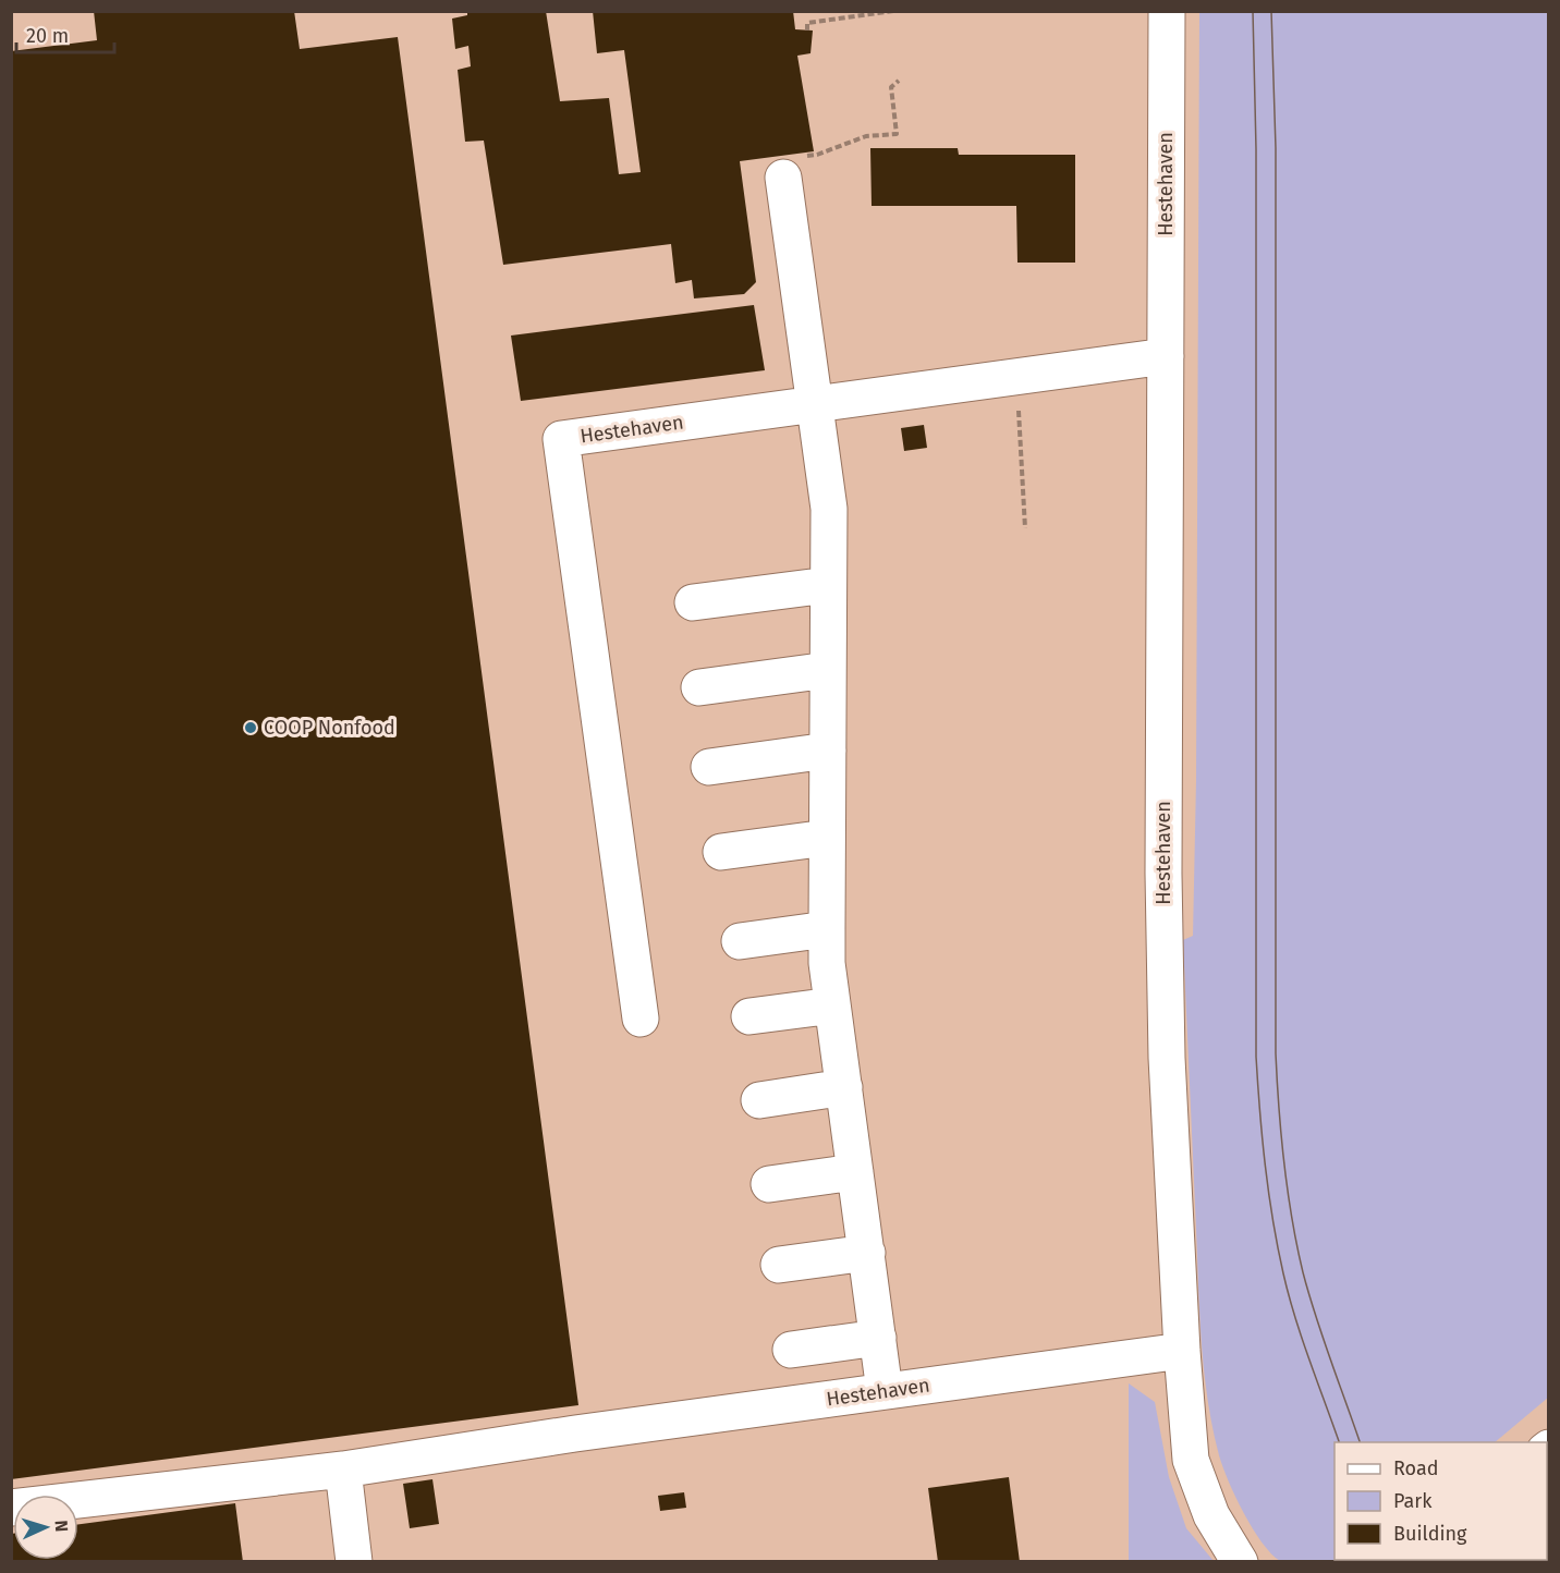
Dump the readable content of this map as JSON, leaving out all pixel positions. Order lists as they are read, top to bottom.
{
  "streets": {
    "street": ["Hestehaven"]
  },
  "places": ["COOP Nonfood"],
  "legend": ["Road", "Park", "Building"],
  "scale_bar": "20 m",
  "north": "right"
}
